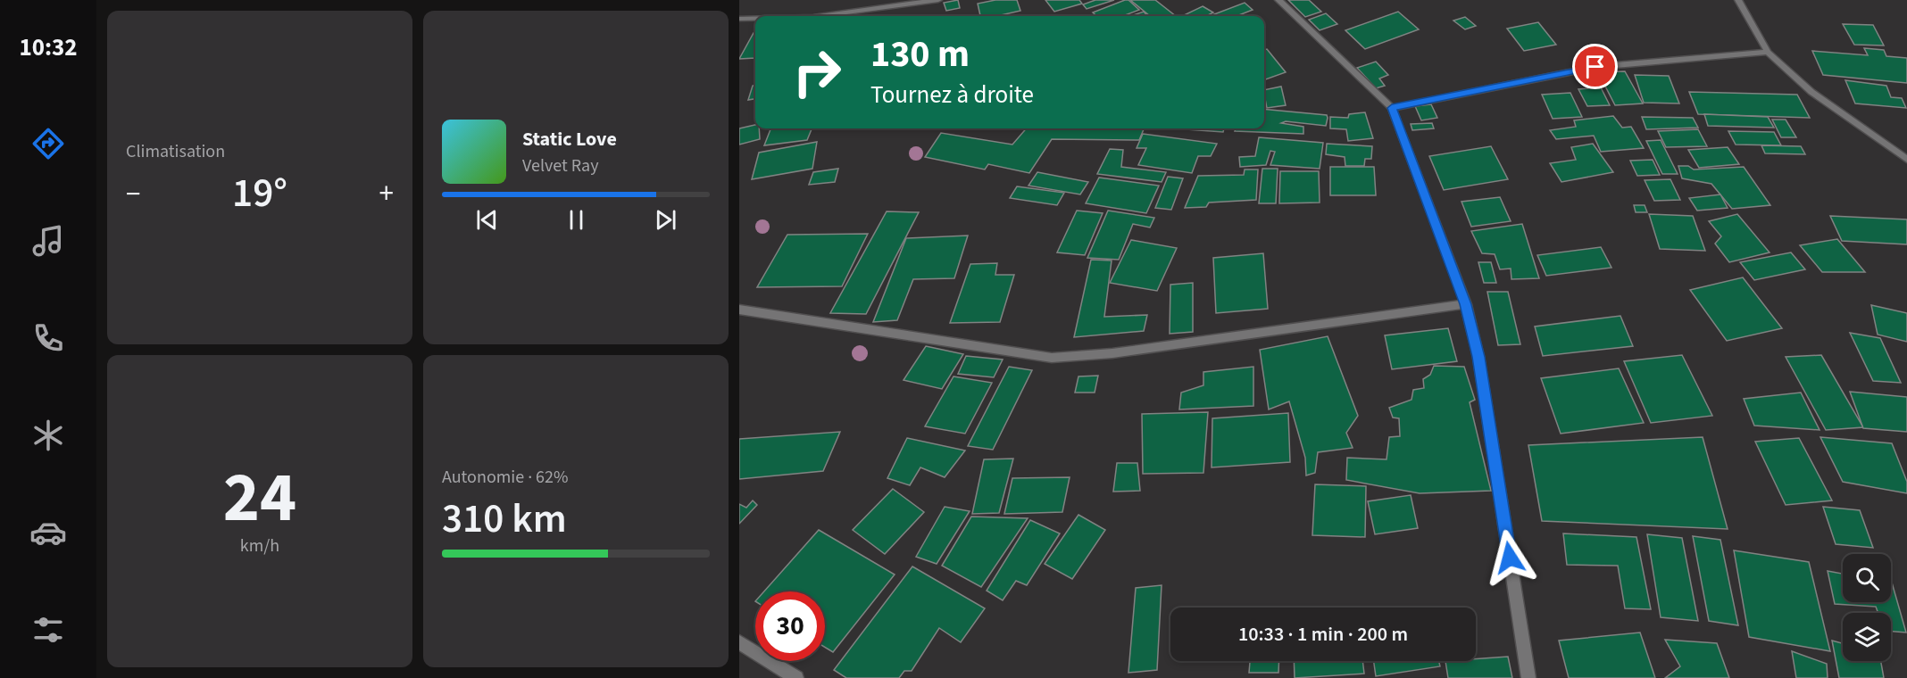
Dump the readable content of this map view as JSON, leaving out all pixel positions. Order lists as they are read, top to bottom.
{
  "page": {
    "tabs": "10:32",
    "tile": [
      "Climatisation",
      ["24", "km/h"],
      ["Autonomie · 62%", "310 km"]
    ],
    "turn": ["130 m", "Tournez à droite"],
    "song": ["Static Love", "Velvet Ray"],
    "heat": ["−", "19°", "+"],
    "limit": "30",
    "trip": "10:33 · 1 min · 200 m"
  }
}
